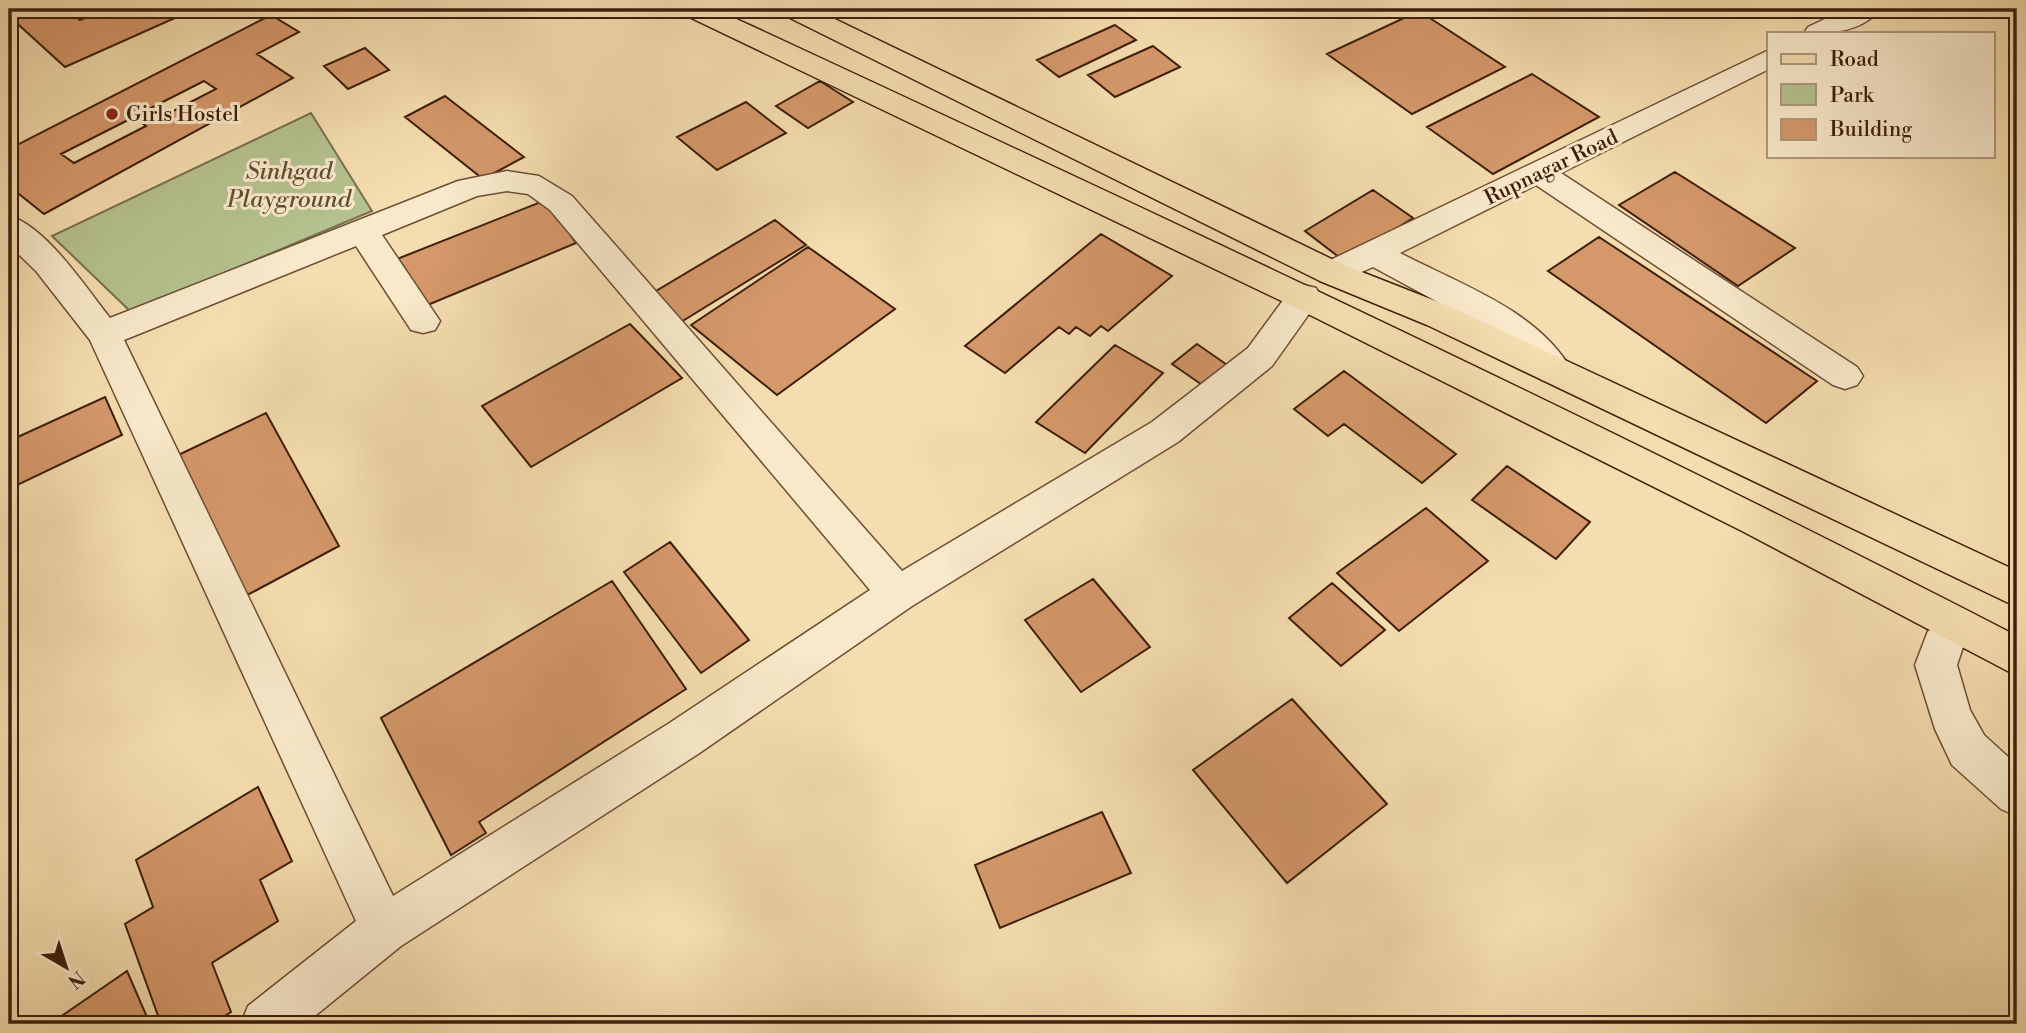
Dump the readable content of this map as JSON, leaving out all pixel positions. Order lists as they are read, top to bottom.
{
  "streets": {
    "street": ["Rupnagar Road"]
  },
  "parks": ["Sinhgad Playground"],
  "places": ["Girls Hostel"],
  "legend": ["Road", "Park", "Building"],
  "north": "bottom right"
}
